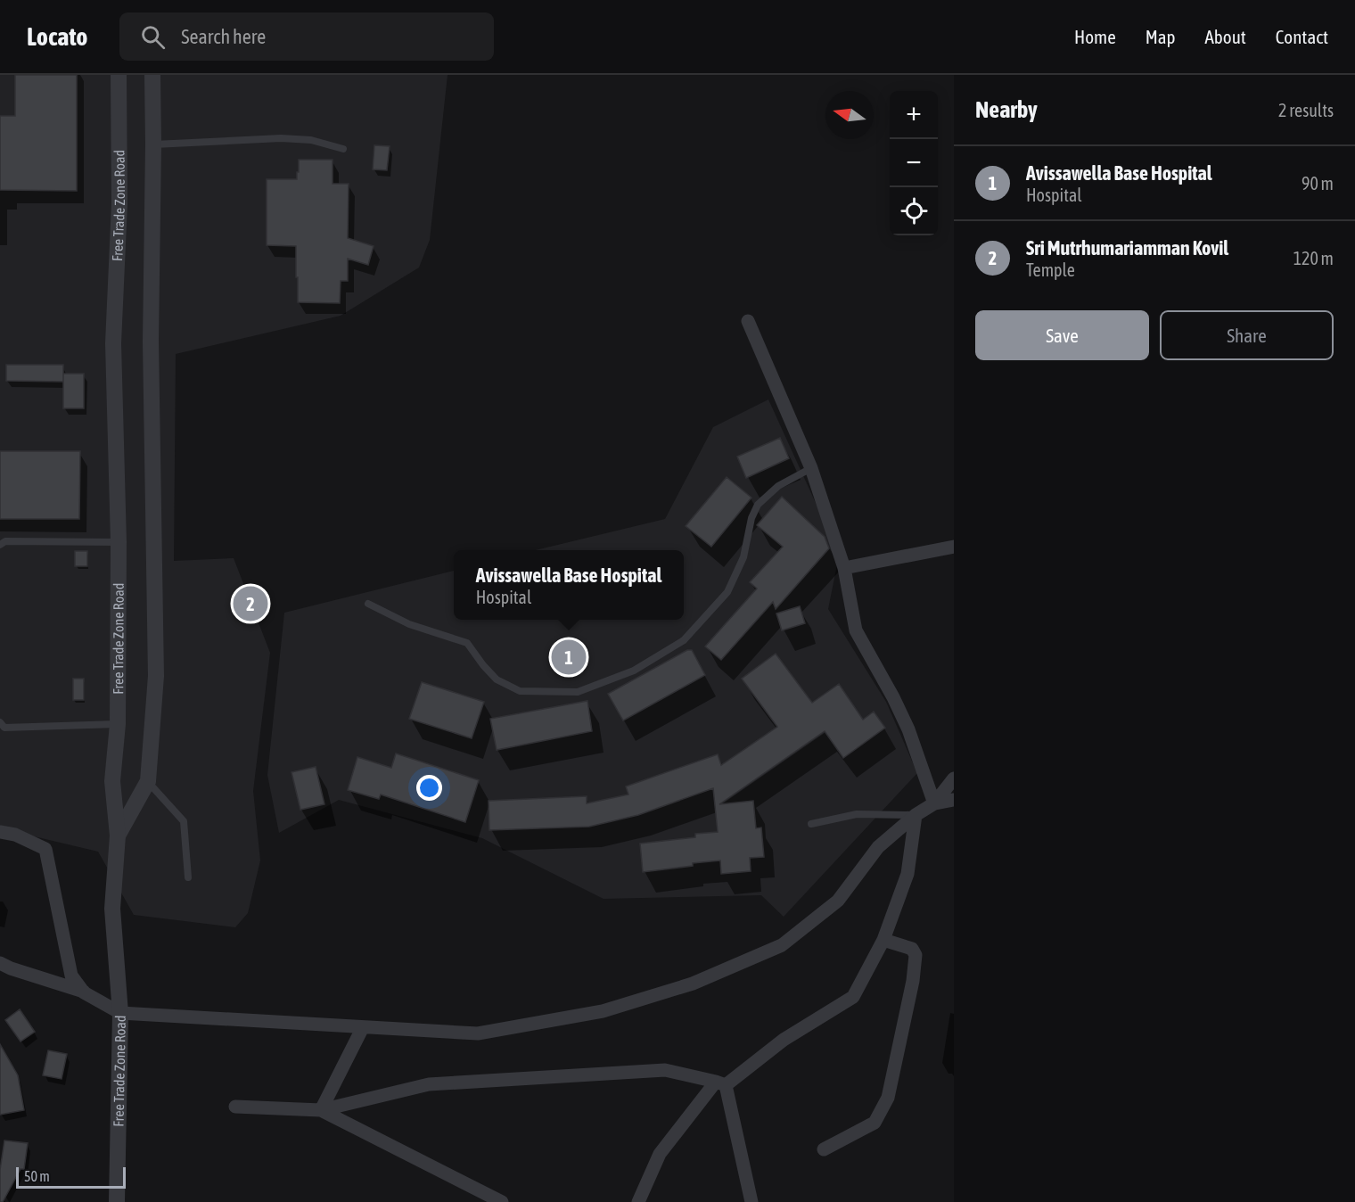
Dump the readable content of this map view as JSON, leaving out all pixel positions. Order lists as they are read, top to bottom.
{
  "streets": {
    "street": ["Free Trade Zone Road"]
  },
  "scale_bar": "50 m",
  "north": "left",
  "page": {
    "header": "Locato",
    "search": "Search here",
    "nav": [
      "Home",
      "Map",
      "About",
      "Contact"
    ],
    "heading": ["Nearby", "2 results"],
    "map_buttons": ["+", "−"],
    "list": [
      {
        "mark": "1",
        "name": "Avissawella Base Hospital",
        "note": "Hospital",
        "value": "90 m"
      },
      {
        "mark": "2",
        "name": "Sri Mutrhumariamman Kovil",
        "note": "Temple",
        "value": "120 m"
      }
    ],
    "buttons": ["Save", "Share"],
    "popup": ["Avissawella Base Hospital", "Hospital"],
    "pins": ["2", "1"],
    "scale": "50 m"
  }
}
